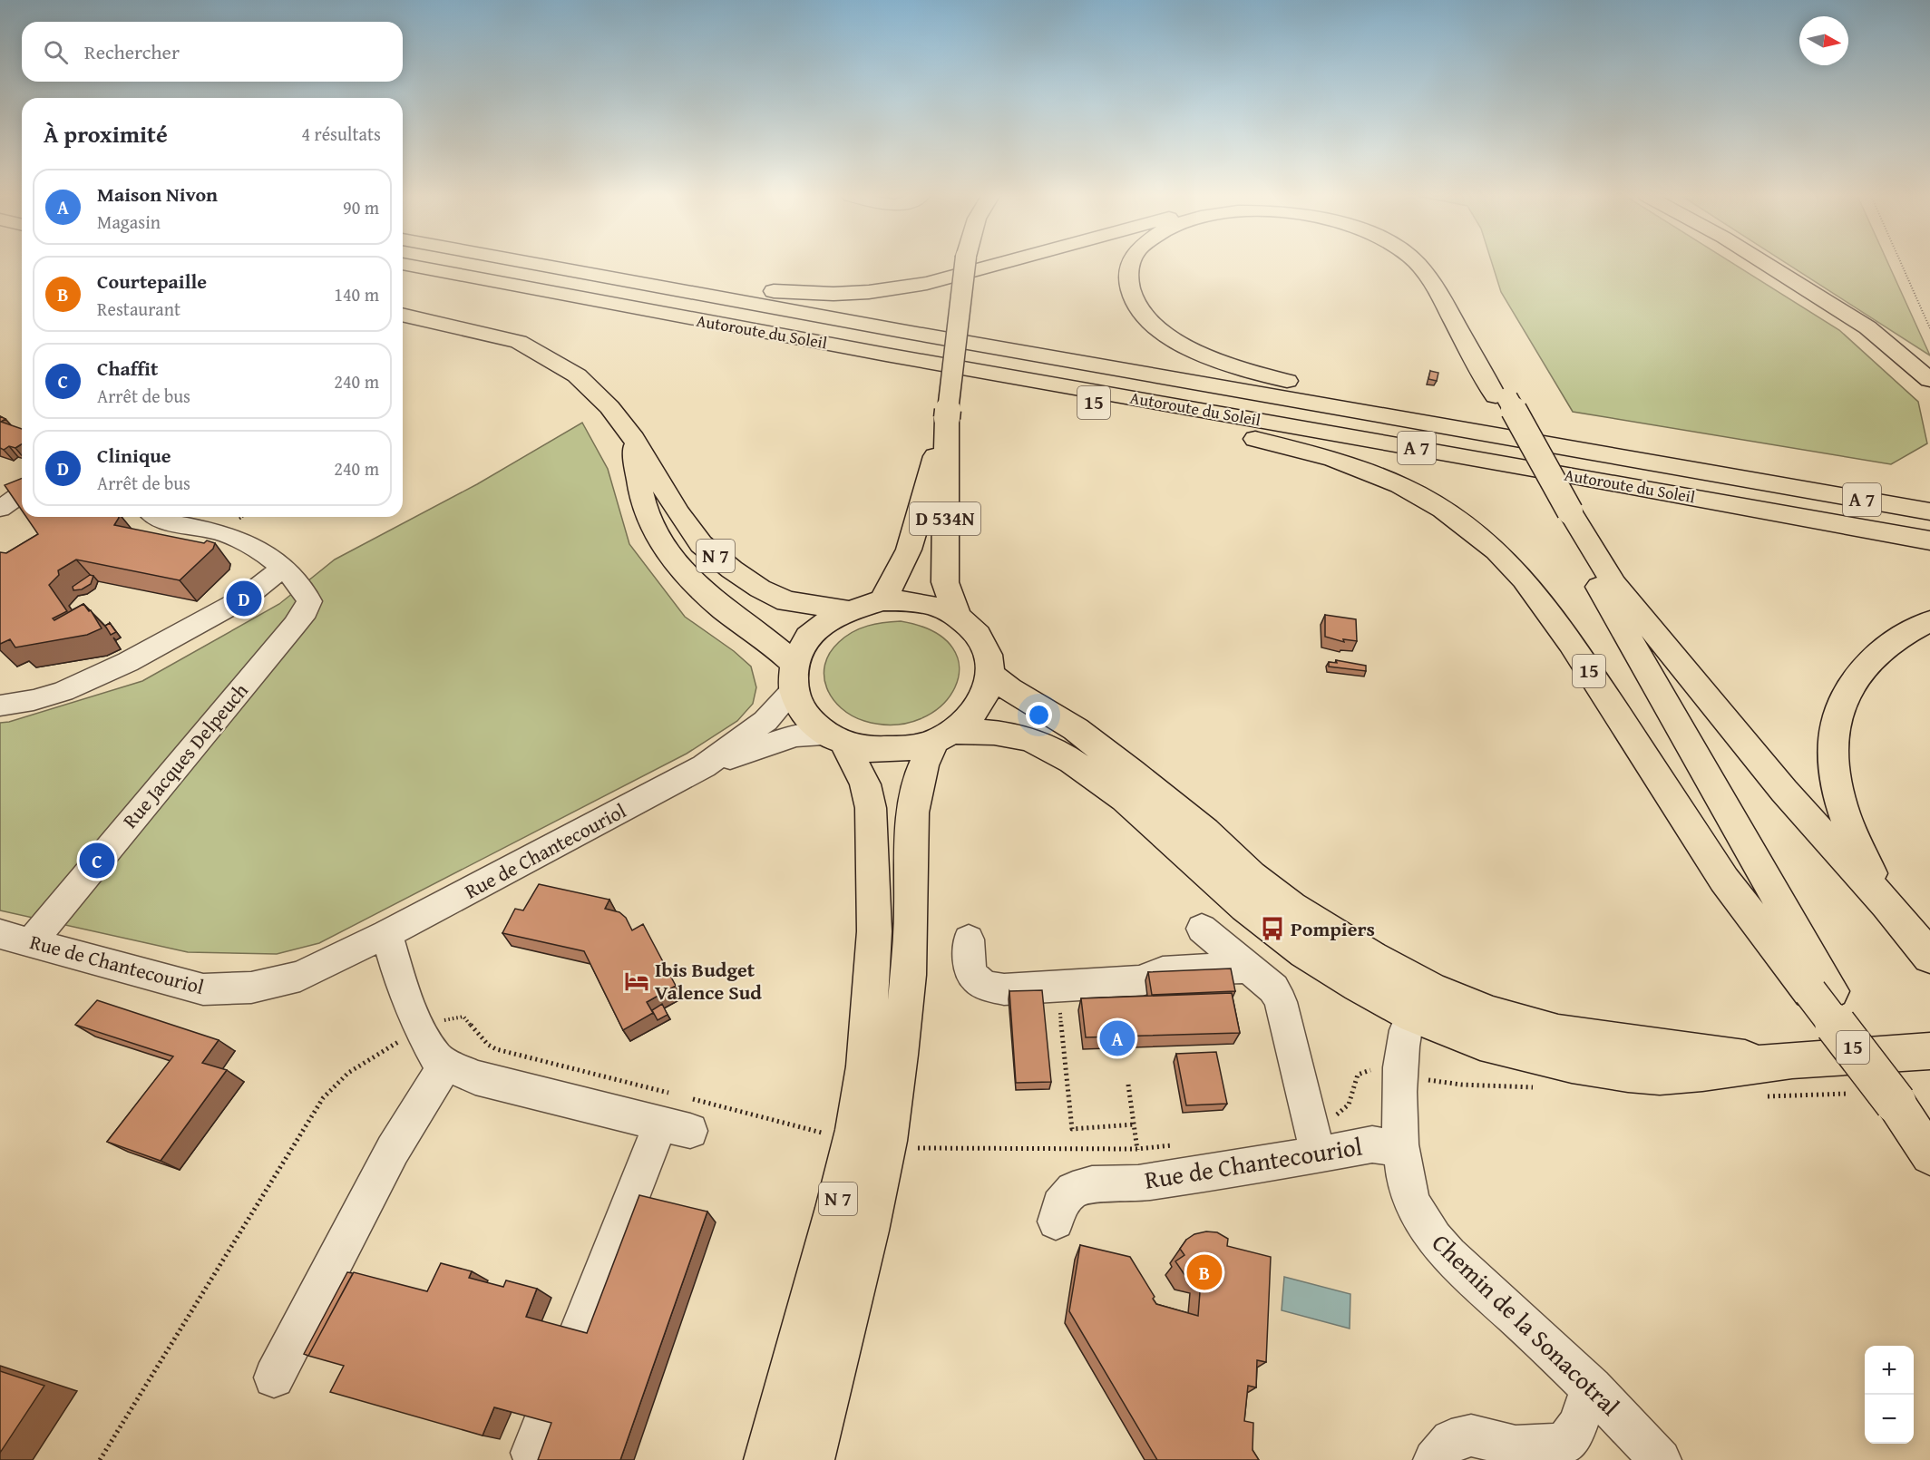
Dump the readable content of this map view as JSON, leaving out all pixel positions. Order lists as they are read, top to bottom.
{
  "streets": {
    "main road": [
      "Autoroute du Soleil",
      "15",
      "A 7",
      "D 534N",
      "N 7"
    ],
    "street": ["Rue Jacques Delpeuch", "Rue de Chantecouriol", "Chemin de la Sonacotral"]
  },
  "crossings": [
    ["Autoroute du Soleil", "15"],
    ["D 534N", "N 7"],
    ["D 534N", "Rue de Chantecouriol"],
    ["N 7", "Rue de Chantecouriol"],
    ["Rue Jacques Delpeuch", "Rue de Chantecouriol"],
    ["Rue de Chantecouriol", "Chemin de la Sonacotral"]
  ],
  "places": {
    "bus stop": ["Pompiers"],
    "hotel": ["Ibis Budget Valence Sud"]
  },
  "north": "right",
  "page": {
    "search": "Rechercher",
    "heading": ["À proximité", "4 résultats"],
    "list": [
      {
        "mark": "A",
        "name": "Maison Nivon",
        "note": "Magasin",
        "value": "90 m"
      },
      {
        "mark": "B",
        "name": "Courtepaille",
        "note": "Restaurant",
        "value": "140 m"
      },
      {
        "mark": "C",
        "name": "Chaffit",
        "note": "Arrêt de bus",
        "value": "240 m"
      },
      {
        "mark": "D",
        "name": "Clinique",
        "note": "Arrêt de bus",
        "value": "240 m"
      }
    ],
    "pins": [
      "D",
      "C",
      "A",
      "B"
    ],
    "map_buttons": ["+", "−"]
  }
}
